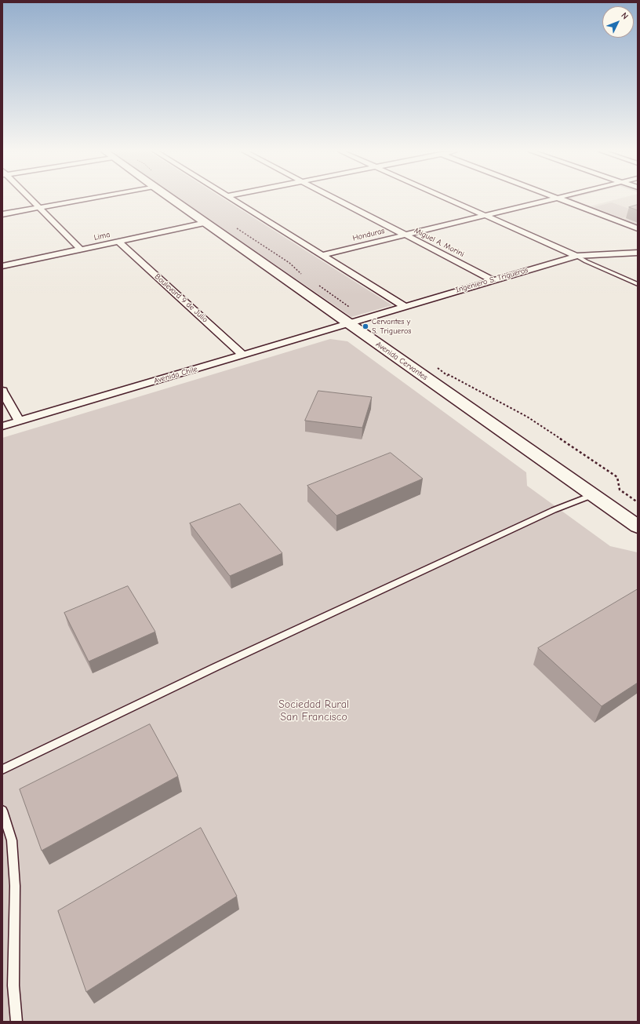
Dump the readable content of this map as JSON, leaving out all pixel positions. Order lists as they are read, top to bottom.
{
  "streets": {
    "main road": ["Avenida Cervantes"],
    "street": [
      "Honduras",
      "Lima",
      "Miguel A. Morini",
      "Ingeniero S. Trigueros",
      "Boulevard 9 de Julio",
      "Avenida Chile"
    ]
  },
  "crossings": [
    ["Honduras", "Miguel A. Morini"],
    ["Lima", "Boulevard 9 de Julio"],
    ["Lima", "Avenida Cervantes"],
    ["Miguel A. Morini", "Ingeniero S. Trigueros"],
    ["Ingeniero S. Trigueros", "Avenida Cervantes"],
    ["Ingeniero S. Trigueros", "Avenida Chile"],
    ["Boulevard 9 de Julio", "Avenida Chile"],
    ["Avenida Cervantes", "Avenida Chile"]
  ],
  "parks": ["Sociedad Rural San Francisco"],
  "places": ["Cervantes y S. Trigueros"],
  "north": "top right"
}
